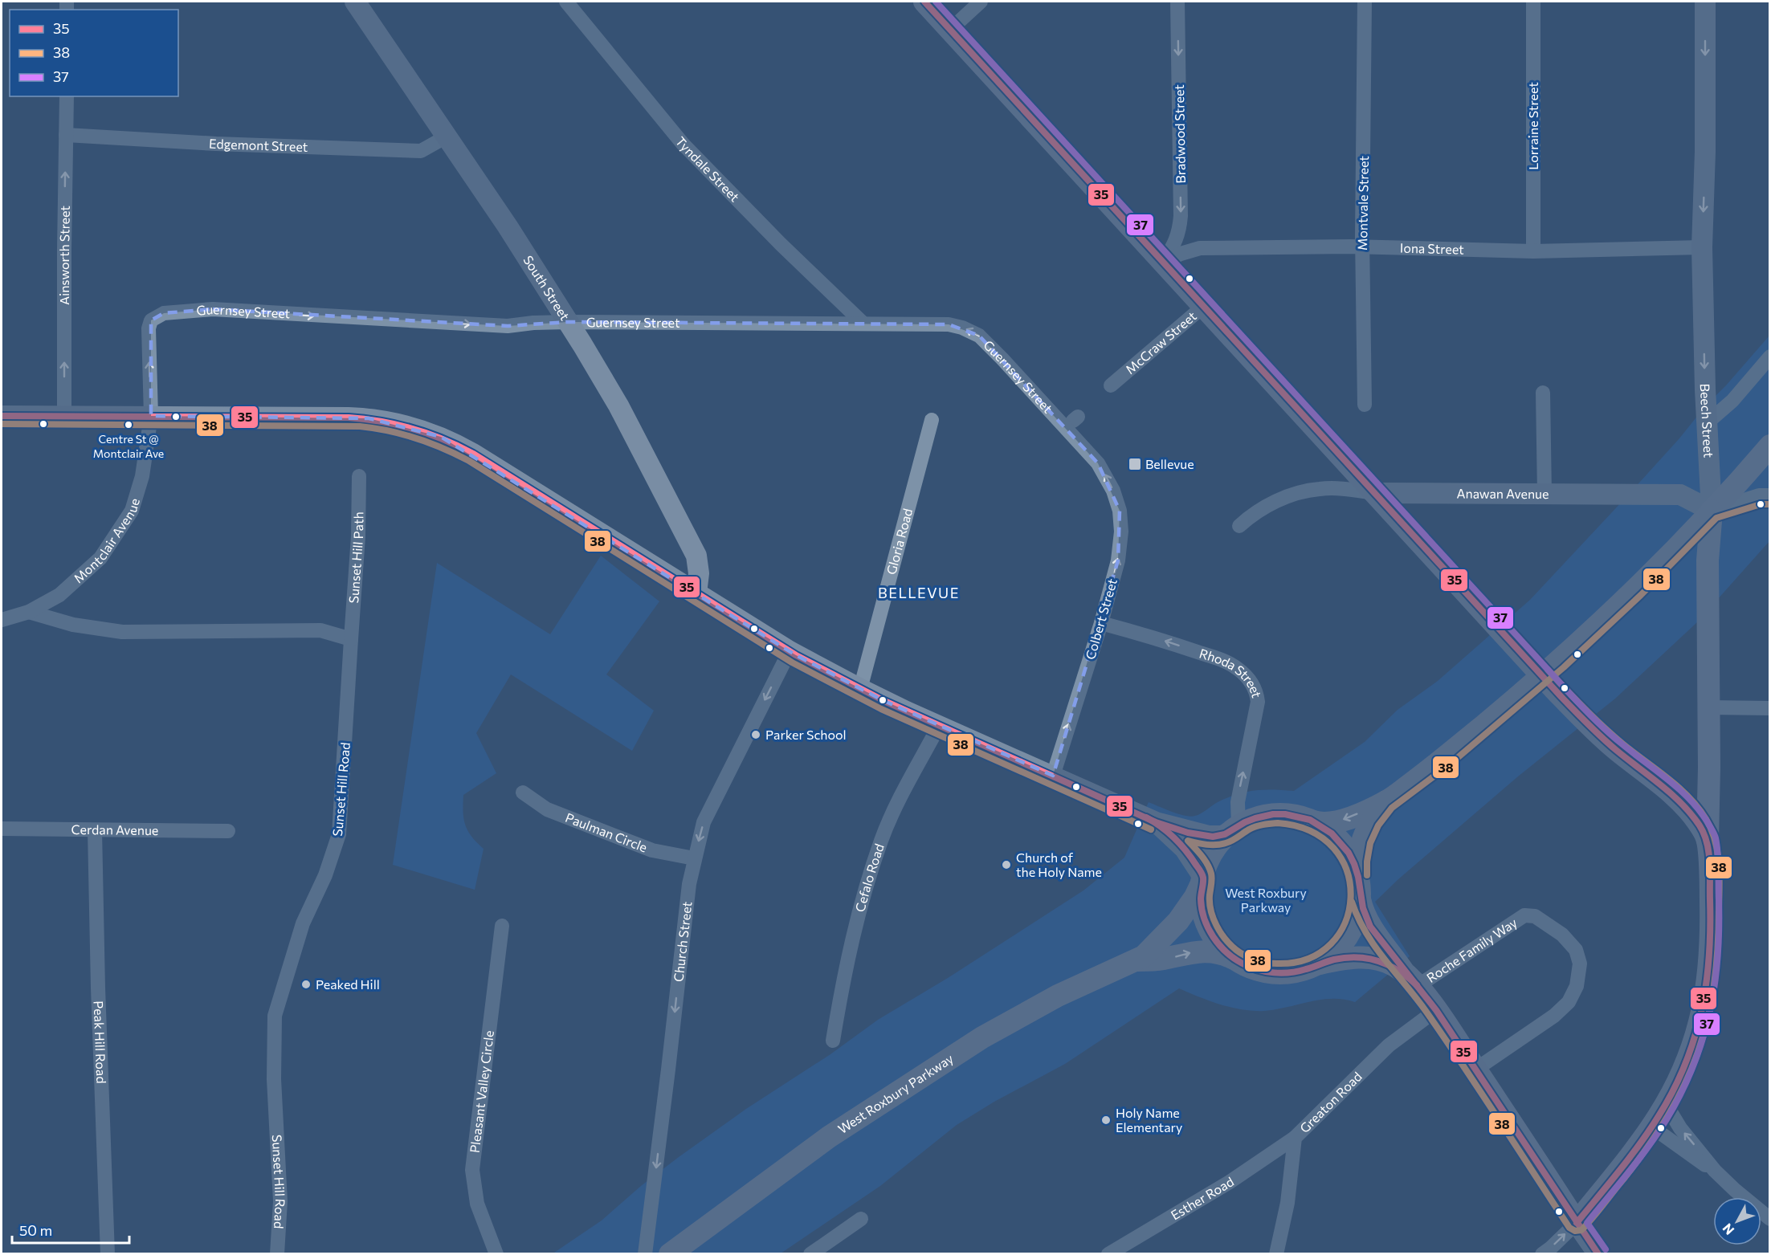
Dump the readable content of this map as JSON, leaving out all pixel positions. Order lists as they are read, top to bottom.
{
  "streets": {
    "main road": ["Beech Street", "West Roxbury Parkway"],
    "street": [
      "Lorraine Street",
      "Bradwood Street",
      "Edgemont Street",
      "Tyndale Street",
      "Montvale Street",
      "Iona Street",
      "Ainsworth Street",
      "South Street",
      "Guernsey Street",
      "McCraw Street",
      "Anawan Avenue",
      "Montclair Avenue",
      "Gloria Road",
      "Sunset Hill Path",
      "Colbert Street",
      "Rhoda Street",
      "Sunset Hill Road",
      "Cerdan Avenue",
      "Paulman Circle",
      "Cefalo Road",
      "Church Street",
      "Roche Family Way",
      "Peak Hill Road",
      "Pleasant Valley Circle",
      "Greaton Road",
      "Esther Road"
    ]
  },
  "crossings": [
    ["Lorraine Street", "Iona Street"],
    ["Bradwood Street", "Iona Street"],
    ["Edgemont Street", "Ainsworth Street"],
    ["Edgemont Street", "South Street"],
    ["Tyndale Street", "Guernsey Street"],
    ["Montvale Street", "Iona Street"],
    ["Iona Street", "Beech Street"],
    ["South Street", "Guernsey Street"],
    ["Guernsey Street", "Montclair Avenue"],
    ["Guernsey Street", "Colbert Street"],
    ["Beech Street", "Anawan Avenue"],
    ["Sunset Hill Path", "Sunset Hill Road"],
    ["Colbert Street", "Rhoda Street"],
    ["Rhoda Street", "West Roxbury Parkway"],
    ["Cerdan Avenue", "Peak Hill Road"],
    ["Paulman Circle", "Church Street"],
    ["Greaton Road", "Esther Road"]
  ],
  "one_way": [
    "Bradwood Street",
    "Ainsworth Street",
    "Colbert Street",
    "Church Street"
  ],
  "districts": ["BELLEVUE"],
  "parks": ["West Roxbury Parkway"],
  "places": {
    "other": [
      "Centre St @ Montclair Ave",
      "Parker School",
      "Church of the Holy Name",
      "Peaked Hill",
      "Holy Name Elementary"
    ],
    "transit": ["Bellevue"]
  },
  "lines": ["transit line 35", "transit line 37", "transit line 38"],
  "legend": ["35", "38", "37"],
  "scale_bar": "50 m",
  "north": "bottom left"
}
